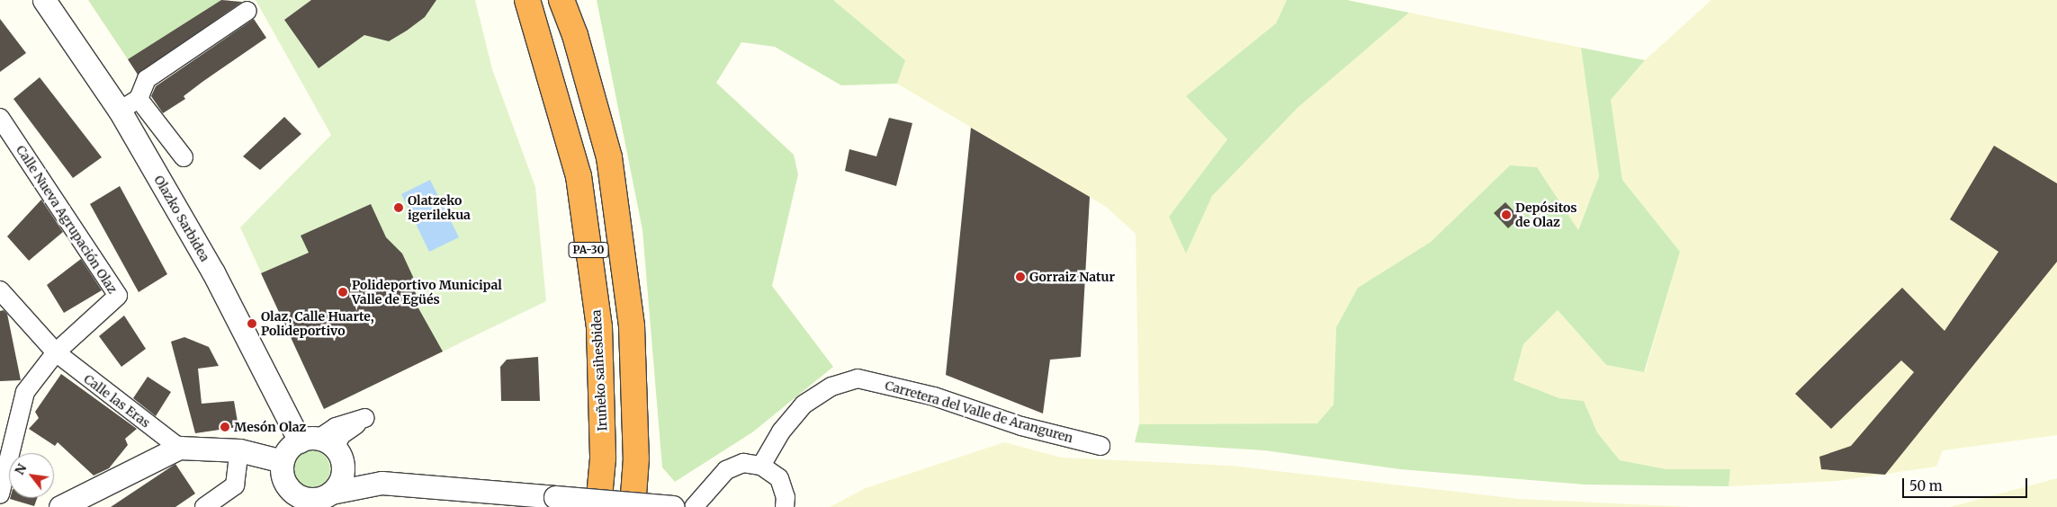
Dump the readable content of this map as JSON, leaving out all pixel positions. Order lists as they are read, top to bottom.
{
  "streets": {
    "highway": ["PA-30", "Iruñeko saihesbidea"],
    "street": [
      "Olazko Sarbidea",
      "Calle Nueva Agrupación Olaz",
      "Calle las Eras",
      "Carretera del Valle de Aranguren"
    ]
  },
  "crossings": [
    ["Calle Nueva Agrupación Olaz", "Calle las Eras"]
  ],
  "places": [
    "Olatzeko igerilekua",
    "Depósitos de Olaz",
    "Gorraiz Natur",
    "Polideportivo Municipal Valle de Egüés",
    "Olaz, Calle Huarte, Polideportivo",
    "Mesón Olaz"
  ],
  "scale_bar": "50 m",
  "north": "top left"
}
